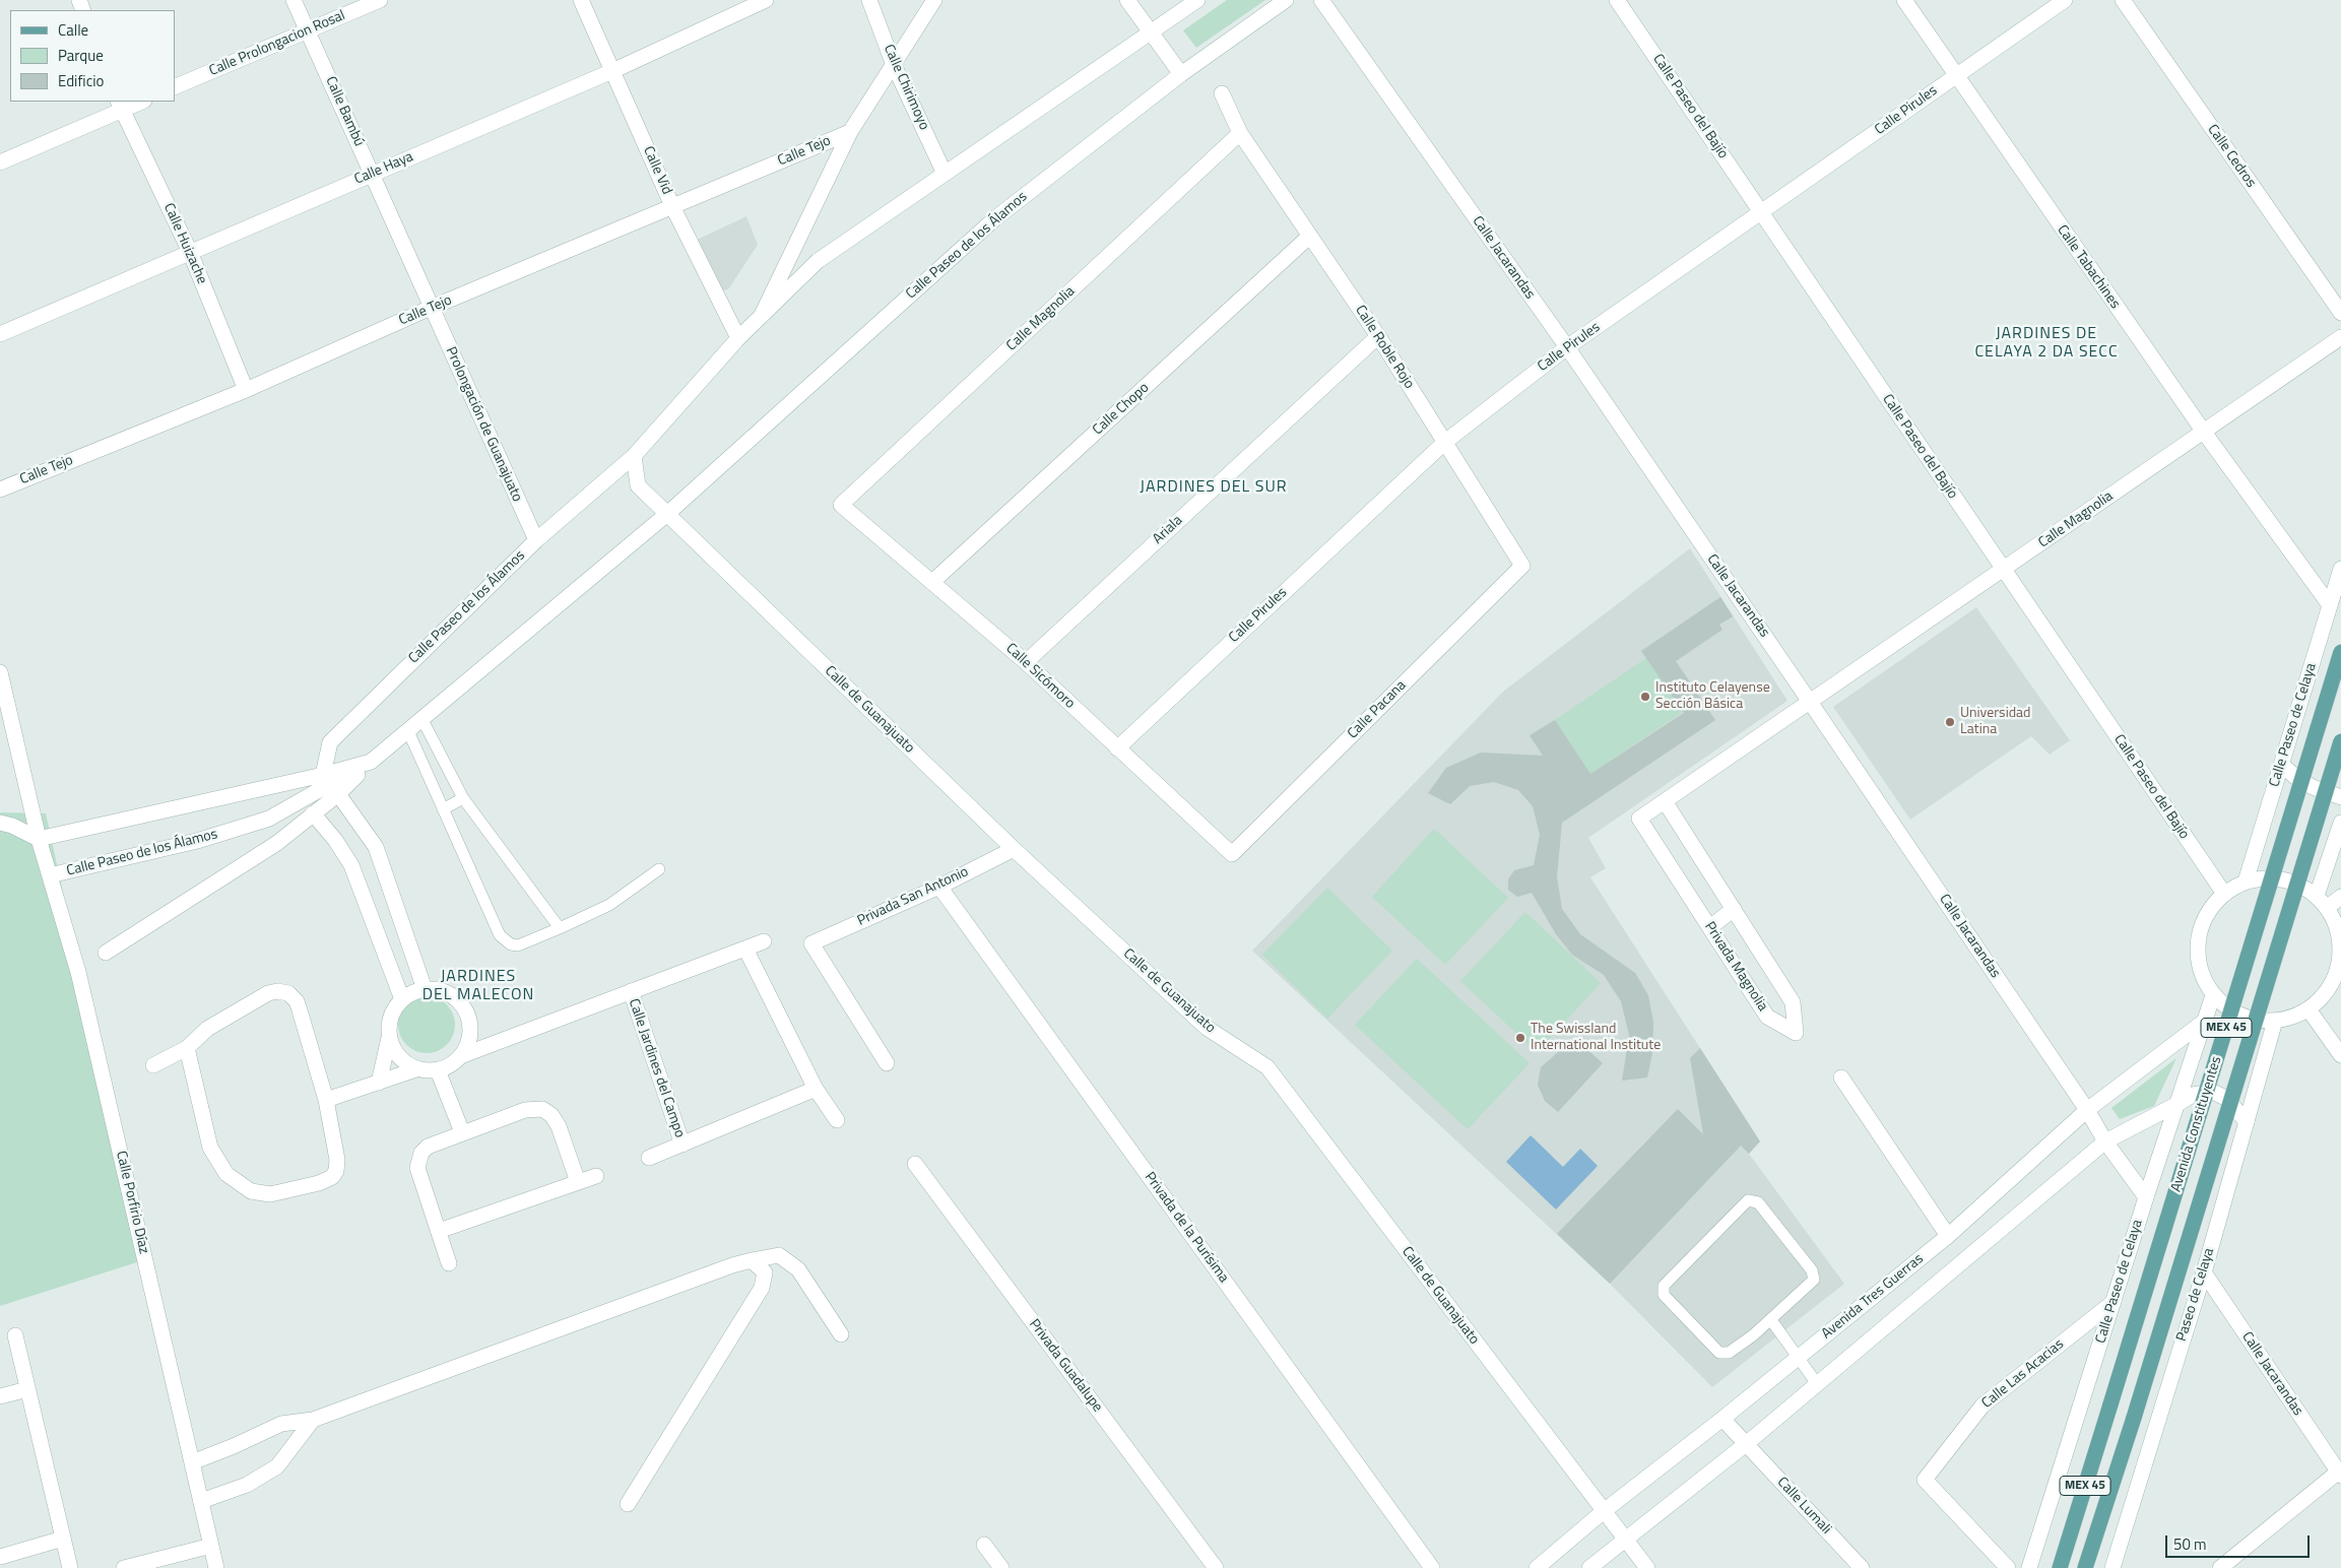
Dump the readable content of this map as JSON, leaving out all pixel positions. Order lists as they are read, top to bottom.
{
  "streets": {
    "main road": ["MEX 45", "Avenida Constituyentes"],
    "street": [
      "Calle Prolongacion Rosal",
      "Calle Chirimoyo",
      "Calle Paseo del Bajío",
      "Calle Pirules",
      "Calle Bambú",
      "Calle Tejo",
      "Calle Cedros",
      "Calle Haya",
      "Calle Vid",
      "Calle Huizache",
      "Calle Paseo de los Álamos",
      "Calle Jacarandas",
      "Calle Tabachines",
      "Calle Magnolia",
      "Calle Roble Rojo",
      "Calle Chopo",
      "Prolongación de Guanajuato",
      "Ariala",
      "Calle Sicómoro",
      "Calle de Guanajuato",
      "Calle Pacana",
      "Calle Paseo de Celaya",
      "Privada San Antonio",
      "Privada Magnolia",
      "Calle Jardines del Campo",
      "Calle Porfirio Díaz",
      "Privada de la Purísima",
      "Paseo de Celaya",
      "Avenida Tres Guerras",
      "Privada Guadalupe",
      "Calle Las Acacias",
      "Calle Lumali"
    ]
  },
  "crossings": [
    ["Calle Prolongacion Rosal", "Calle Bambú"],
    ["Calle Chirimoyo", "Calle Tejo"],
    ["Calle Chirimoyo", "Calle Paseo de los Álamos"],
    ["Calle Paseo del Bajío", "Calle Pirules"],
    ["Calle Paseo del Bajío", "Calle Magnolia"],
    ["Calle Paseo del Bajío", "Calle Paseo de Celaya"],
    ["Calle Paseo del Bajío", "Paseo de Celaya"],
    ["Calle Pirules", "Calle Jacarandas"],
    ["Calle Pirules", "Calle Tabachines"],
    ["Calle Pirules", "Calle Roble Rojo"],
    ["Calle Pirules", "Calle Sicómoro"],
    ["Calle Bambú", "Calle Tejo"],
    ["Calle Bambú", "Calle Haya"],
    ["Calle Bambú", "Prolongación de Guanajuato"],
    ["Calle Tejo", "Calle Vid"],
    ["Calle Tejo", "Calle Huizache"],
    ["Calle Tejo", "Calle Paseo de los Álamos"],
    ["Calle Tejo", "Prolongación de Guanajuato"],
    ["Calle Haya", "Calle Vid"],
    ["Calle Haya", "Calle Huizache"],
    ["Calle Vid", "Calle Paseo de los Álamos"],
    ["Calle Paseo de los Álamos", "Prolongación de Guanajuato"],
    ["Calle Paseo de los Álamos", "Calle de Guanajuato"],
    ["Calle Paseo de los Álamos", "Calle Porfirio Díaz"],
    ["Calle Jacarandas", "Calle Magnolia"],
    ["Calle Jacarandas", "Calle Paseo de Celaya"],
    ["Calle Jacarandas", "Privada Magnolia"],
    ["Calle Jacarandas", "Paseo de Celaya"],
    ["Calle Jacarandas", "Avenida Tres Guerras"],
    ["Calle Tabachines", "Calle Magnolia"],
    ["Calle Tabachines", "Calle Paseo de Celaya"],
    ["Calle Magnolia", "Calle Roble Rojo"],
    ["Calle Magnolia", "Calle Sicómoro"],
    ["Calle Magnolia", "Privada Magnolia"],
    ["Calle Roble Rojo", "Calle Chopo"],
    ["Calle Roble Rojo", "Ariala"],
    ["Calle Roble Rojo", "Calle Pacana"],
    ["Calle Chopo", "Calle Sicómoro"],
    ["Ariala", "Calle Sicómoro"],
    ["Calle Sicómoro", "Calle Pacana"],
    ["Calle de Guanajuato", "Privada San Antonio"],
    ["Calle de Guanajuato", "Avenida Tres Guerras"],
    ["Calle Paseo de Celaya", "Paseo de Celaya"],
    ["Calle Paseo de Celaya", "Avenida Tres Guerras"],
    ["Calle Paseo de Celaya", "Calle Las Acacias"],
    ["Privada San Antonio", "Privada de la Purísima"],
    ["Avenida Tres Guerras", "Calle Lumali"]
  ],
  "districts": ["JARDINES DE CELAYA 2 DA SECC", "JARDINES DEL SUR", "JARDINES DEL MALECON"],
  "places": ["Instituto Celayense Sección Básica", "Universidad Latina", "The Swissland International Institute"],
  "legend": ["Calle", "Parque", "Edificio"],
  "scale_bar": "50 m"
}
